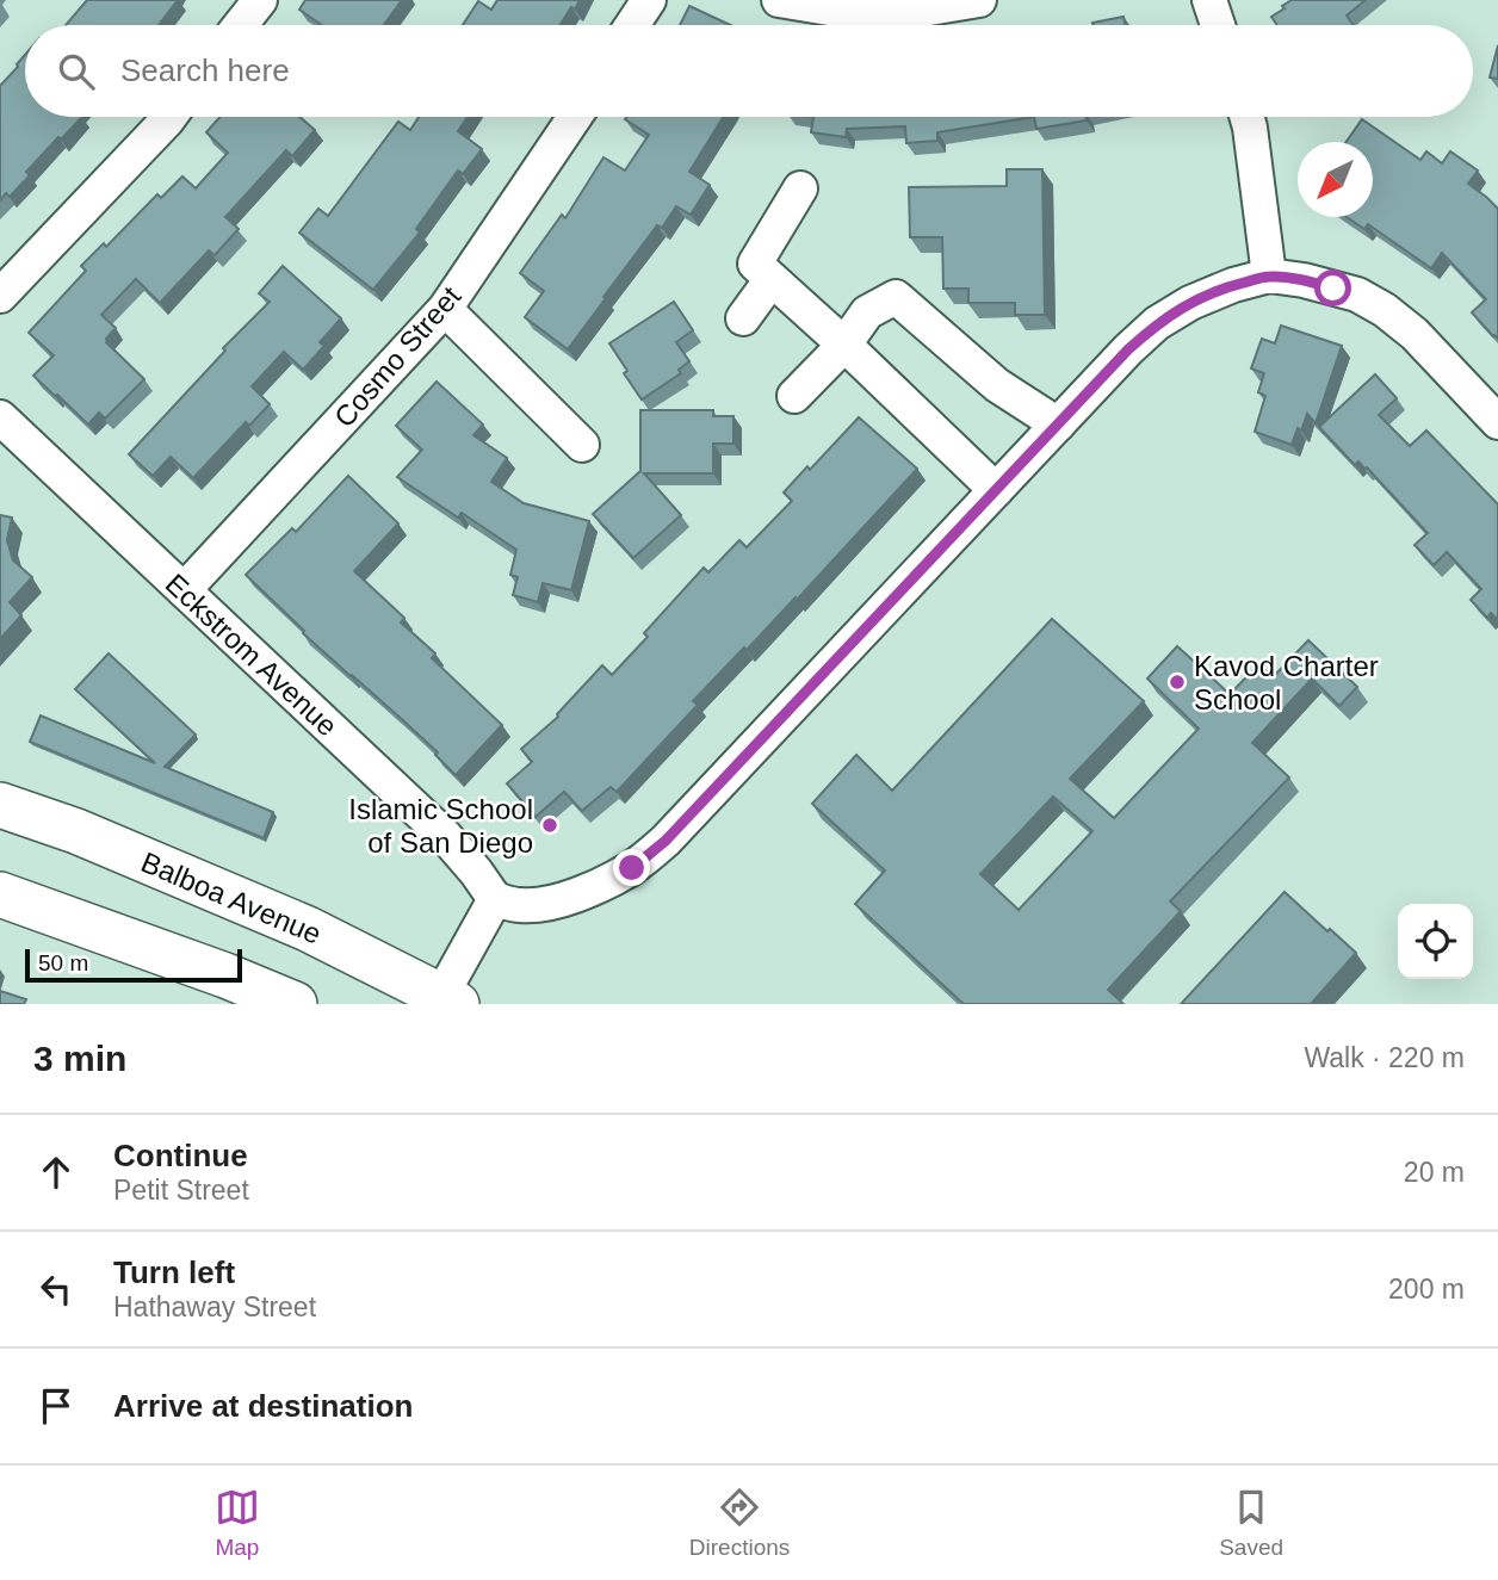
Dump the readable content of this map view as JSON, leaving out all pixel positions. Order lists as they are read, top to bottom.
{
  "streets": {
    "main road": ["Balboa Avenue"],
    "street": ["Cosmo Street", "Eckstrom Avenue"]
  },
  "crossings": [
    ["Cosmo Street", "Eckstrom Avenue"]
  ],
  "places": ["Kavod Charter School", "Islamic School of San Diego"],
  "scale_bar": "50 m",
  "north": "bottom left",
  "page": {
    "search": "Search here",
    "scale": "50 m",
    "heading": ["3 min", "Walk · 220 m"],
    "list": [
      ["Continue", "Petit Street", "20 m"],
      ["Turn left", "Hathaway Street", "200 m"],
      "Arrive at destination"
    ],
    "nav": ["Map", "Directions", "Saved"]
  }
}
